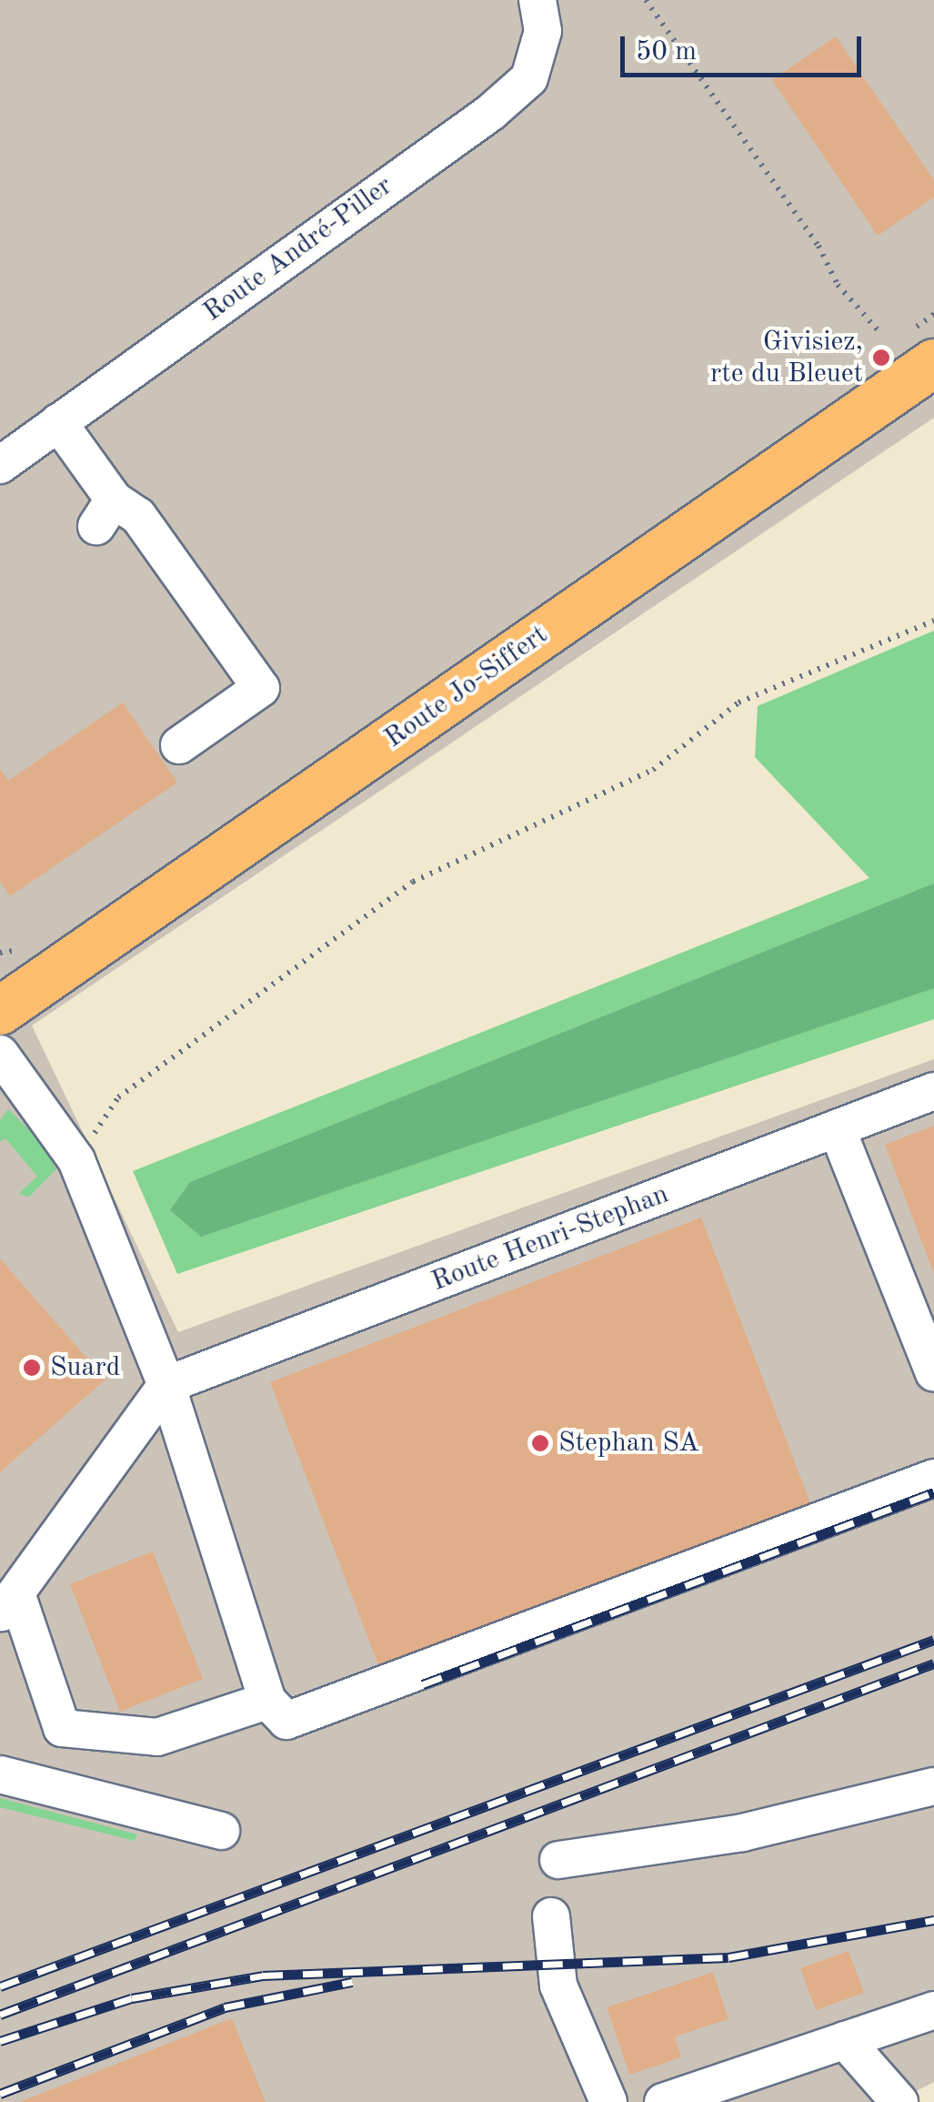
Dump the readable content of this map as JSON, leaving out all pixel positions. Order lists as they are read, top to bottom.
{
  "streets": {
    "main road": ["Route Jo-Siffert"],
    "street": ["Route André-Piller", "Route Henri-Stephan"]
  },
  "places": ["Givisiez, rte du Bleuet", "Suard", "Stephan SA"],
  "scale_bar": "50 m"
}
